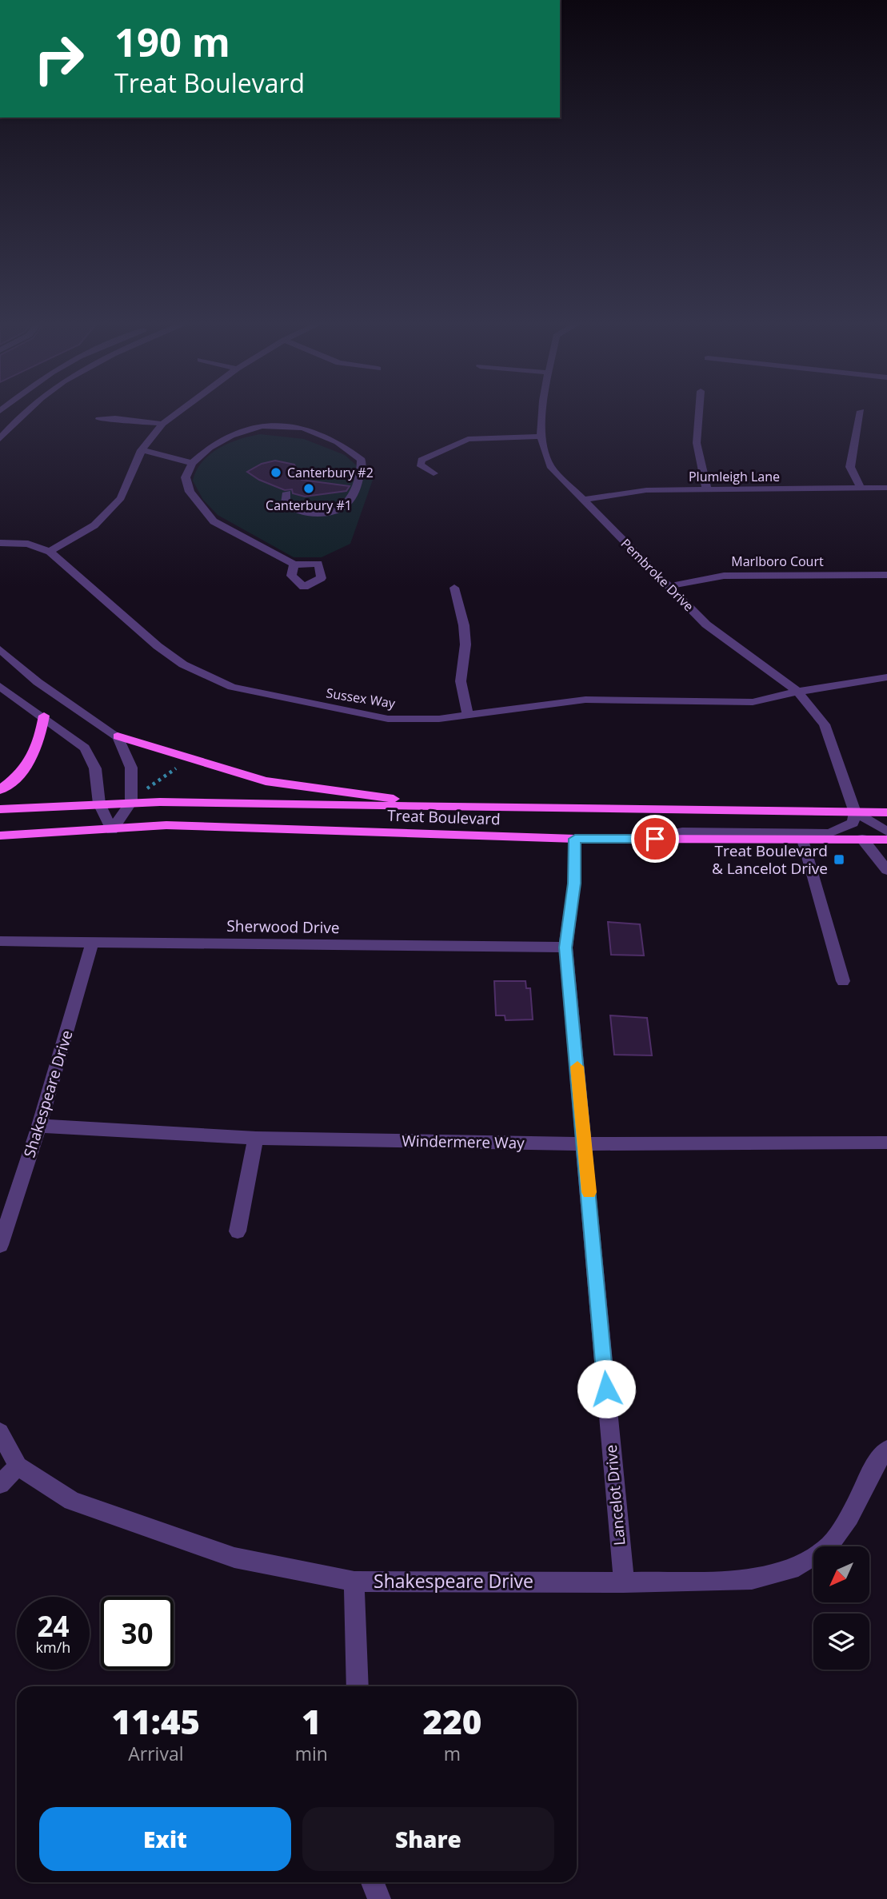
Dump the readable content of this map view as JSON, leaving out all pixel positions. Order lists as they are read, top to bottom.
{
  "streets": {
    "main road": ["Treat Boulevard"],
    "street": [
      "Plumleigh Lane",
      "Marlboro Court",
      "Pembroke Drive",
      "Sussex Way",
      "Sherwood Drive",
      "Shakespeare Drive",
      "Windermere Way",
      "Lancelot Drive"
    ]
  },
  "crossings": [
    ["Plumleigh Lane", "Pembroke Drive"],
    ["Marlboro Court", "Pembroke Drive"],
    ["Pembroke Drive", "Sussex Way"],
    ["Pembroke Drive", "Treat Boulevard"],
    ["Treat Boulevard", "Lancelot Drive"],
    ["Sherwood Drive", "Shakespeare Drive"],
    ["Sherwood Drive", "Lancelot Drive"],
    ["Shakespeare Drive", "Windermere Way"],
    ["Shakespeare Drive", "Lancelot Drive"],
    ["Windermere Way", "Lancelot Drive"]
  ],
  "places": {
    "other": ["Canterbury #2", "Canterbury #1"],
    "transit": ["Treat Boulevard & Lancelot Drive"]
  },
  "north": "bottom left",
  "page": {
    "turn": ["190 m", "Treat Boulevard"],
    "speed": "24 km/h",
    "limit": "30",
    "eta": [
      "11:45",
      "Arrival",
      "1",
      "min",
      "220",
      "m"
    ],
    "buttons": ["Exit", "Share"]
  }
}
